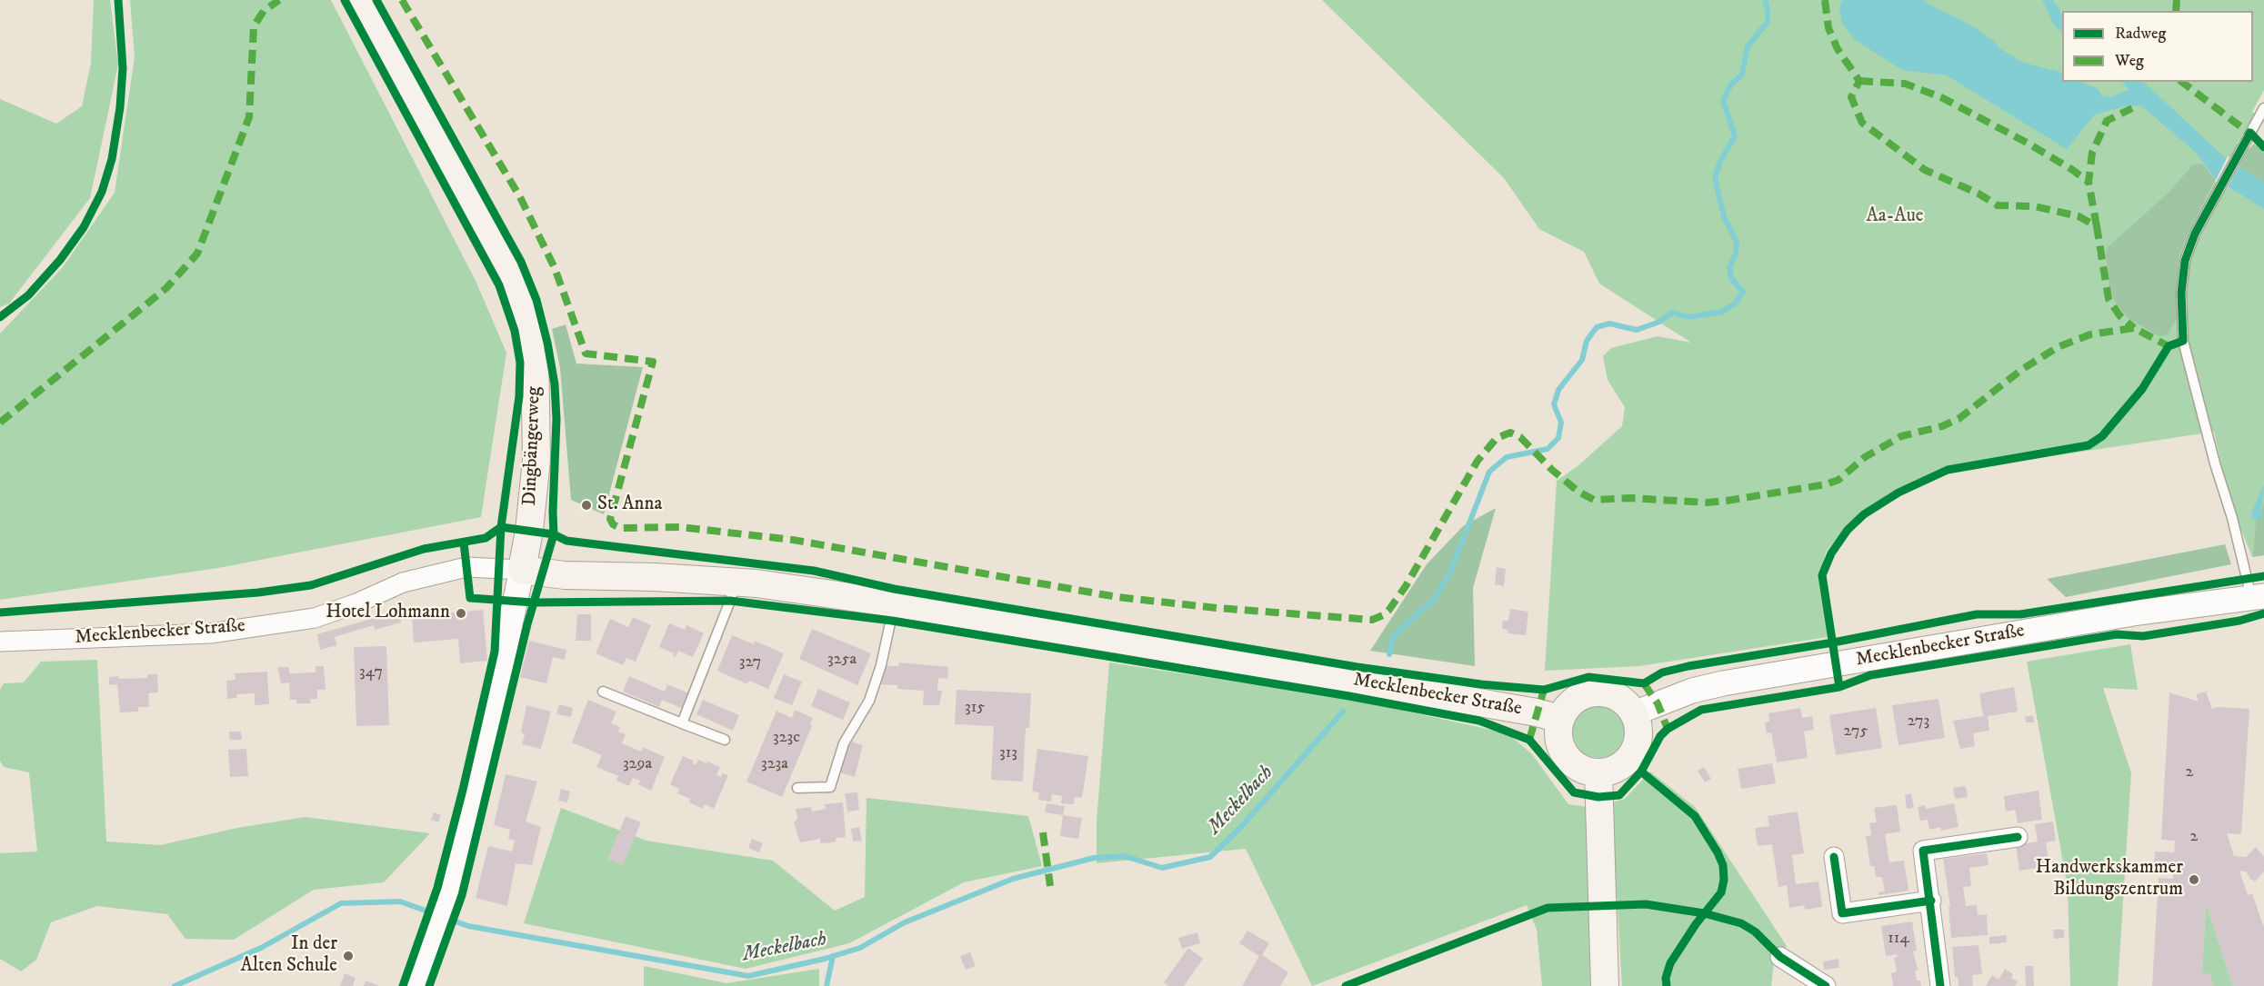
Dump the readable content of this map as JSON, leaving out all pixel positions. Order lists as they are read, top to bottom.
{
  "streets": {
    "main road": ["Dingbängerweg", "Mecklenbecker Straße"]
  },
  "crossings": [
    ["Dingbängerweg", "Mecklenbecker Straße"]
  ],
  "water": ["Meckelbach"],
  "parks": ["Aa-Aue"],
  "places": [
    "St. Anna",
    "Hotel Lohmann",
    "Handwerkskammer Bildungszentrum",
    "In der Alten Schule"
  ],
  "house_numbers": [
    "325a",
    "327",
    "347",
    "315",
    "273",
    "275",
    "323c",
    "313",
    "329a",
    "323a",
    "2",
    "2",
    "114"
  ],
  "legend": ["Radweg", "Weg"]
}
